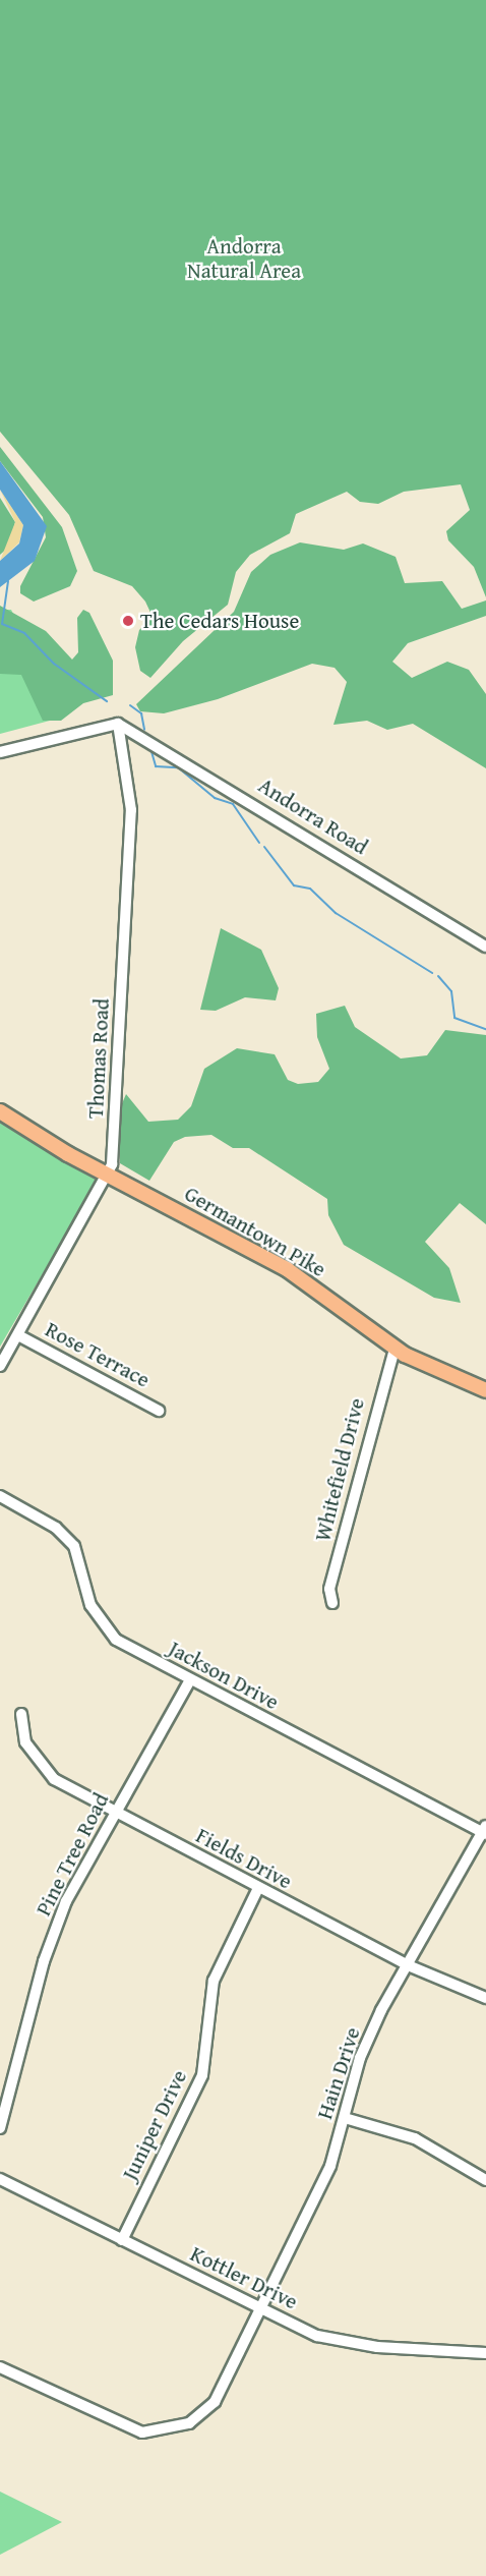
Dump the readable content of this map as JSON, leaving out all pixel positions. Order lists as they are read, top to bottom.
{
  "streets": {
    "main road": ["Germantown Pike"],
    "street": [
      "Andorra Road",
      "Thomas Road",
      "Rose Terrace",
      "Whitefield Drive",
      "Jackson Drive",
      "Pine Tree Road",
      "Fields Drive",
      "Hain Drive",
      "Juniper Drive",
      "Kottler Drive"
    ]
  },
  "crossings": [
    ["Andorra Road", "Thomas Road"],
    ["Thomas Road", "Germantown Pike"],
    ["Thomas Road", "Rose Terrace"],
    ["Germantown Pike", "Whitefield Drive"],
    ["Jackson Drive", "Pine Tree Road"],
    ["Jackson Drive", "Hain Drive"],
    ["Pine Tree Road", "Fields Drive"],
    ["Fields Drive", "Hain Drive"],
    ["Fields Drive", "Juniper Drive"],
    ["Hain Drive", "Kottler Drive"],
    ["Juniper Drive", "Kottler Drive"]
  ],
  "parks": ["Andorra Natural Area"],
  "places": ["The Cedars House"]
}
